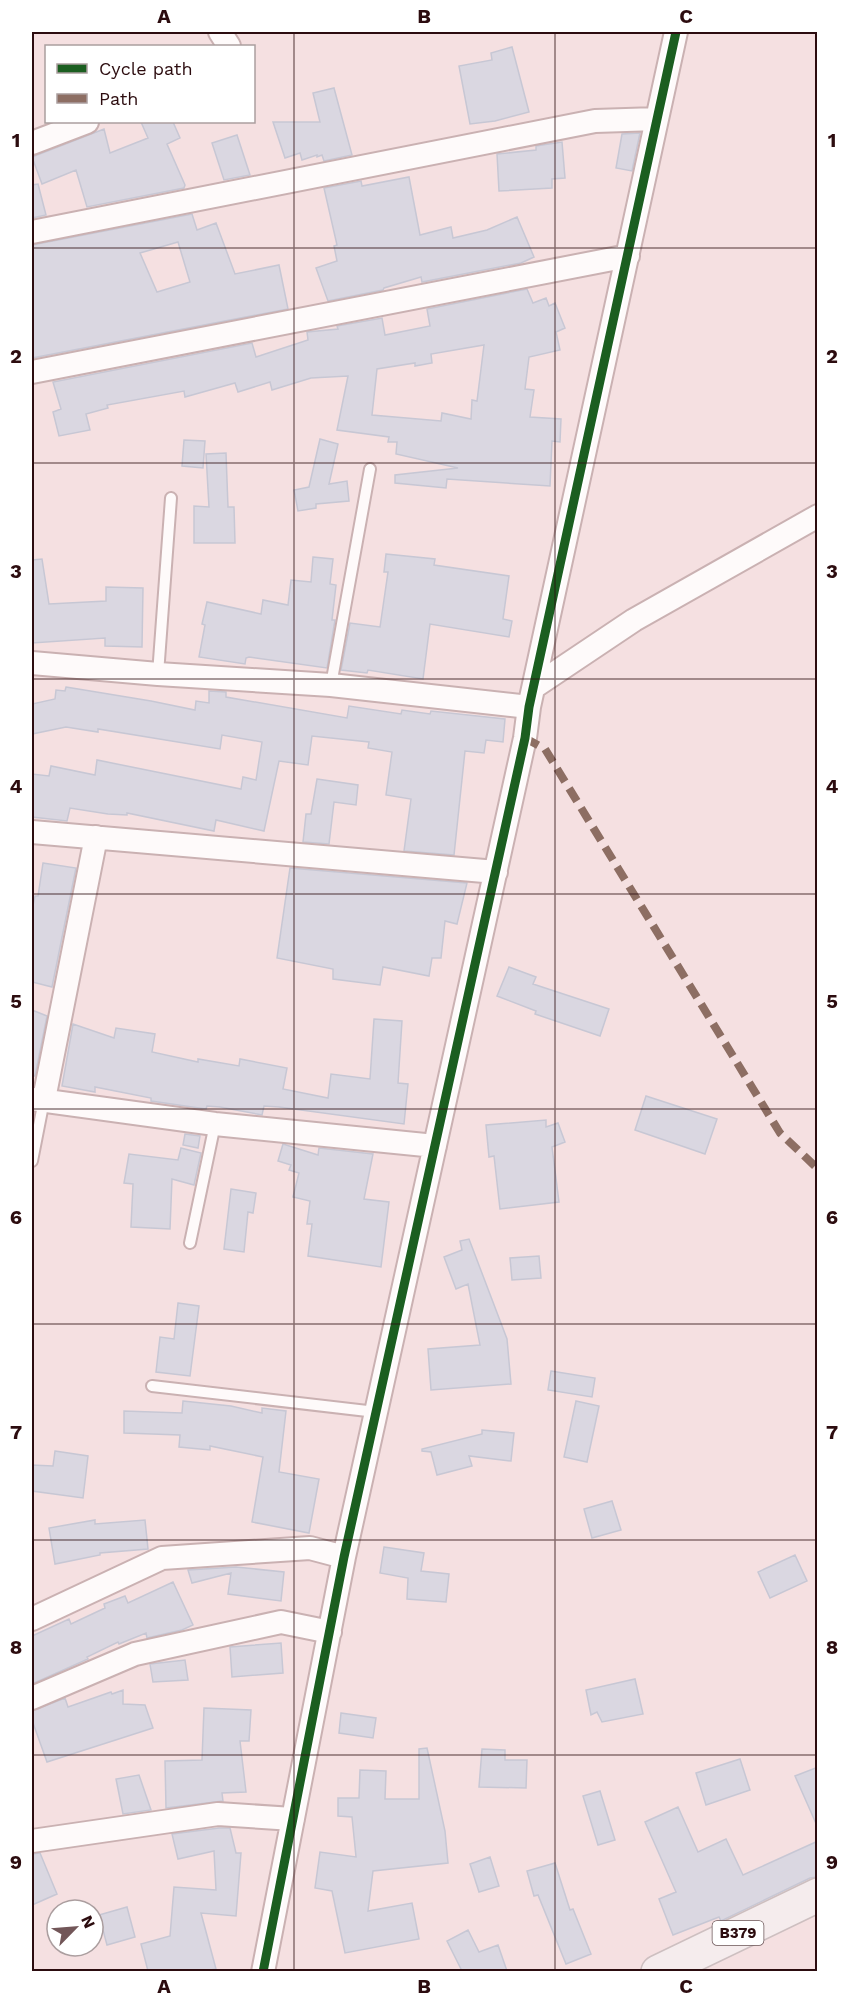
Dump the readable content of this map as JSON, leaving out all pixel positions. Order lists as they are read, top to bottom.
{
  "streets": {
    "main road": ["B379"]
  },
  "legend": ["Cycle path", "Path"],
  "north": "top right",
  "grid": {
    "columns": ["A", "B", "C"],
    "rows": [
      "1",
      "2",
      "3",
      "4",
      "5",
      "6",
      "7",
      "8",
      "9"
    ]
  }
}
